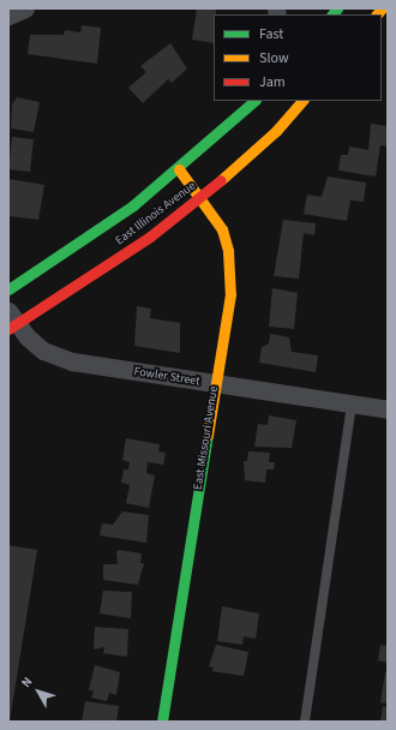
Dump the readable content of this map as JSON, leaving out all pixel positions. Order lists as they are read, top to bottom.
{
  "streets": {
    "main road": ["East Illinois Avenue", "East Missouri Avenue"],
    "street": ["Fowler Street"]
  },
  "crossings": [
    ["East Illinois Avenue", "Fowler Street"],
    ["East Illinois Avenue", "East Missouri Avenue"],
    ["Fowler Street", "East Missouri Avenue"]
  ],
  "legend": ["Fast", "Slow", "Jam"],
  "north": "top left"
}
